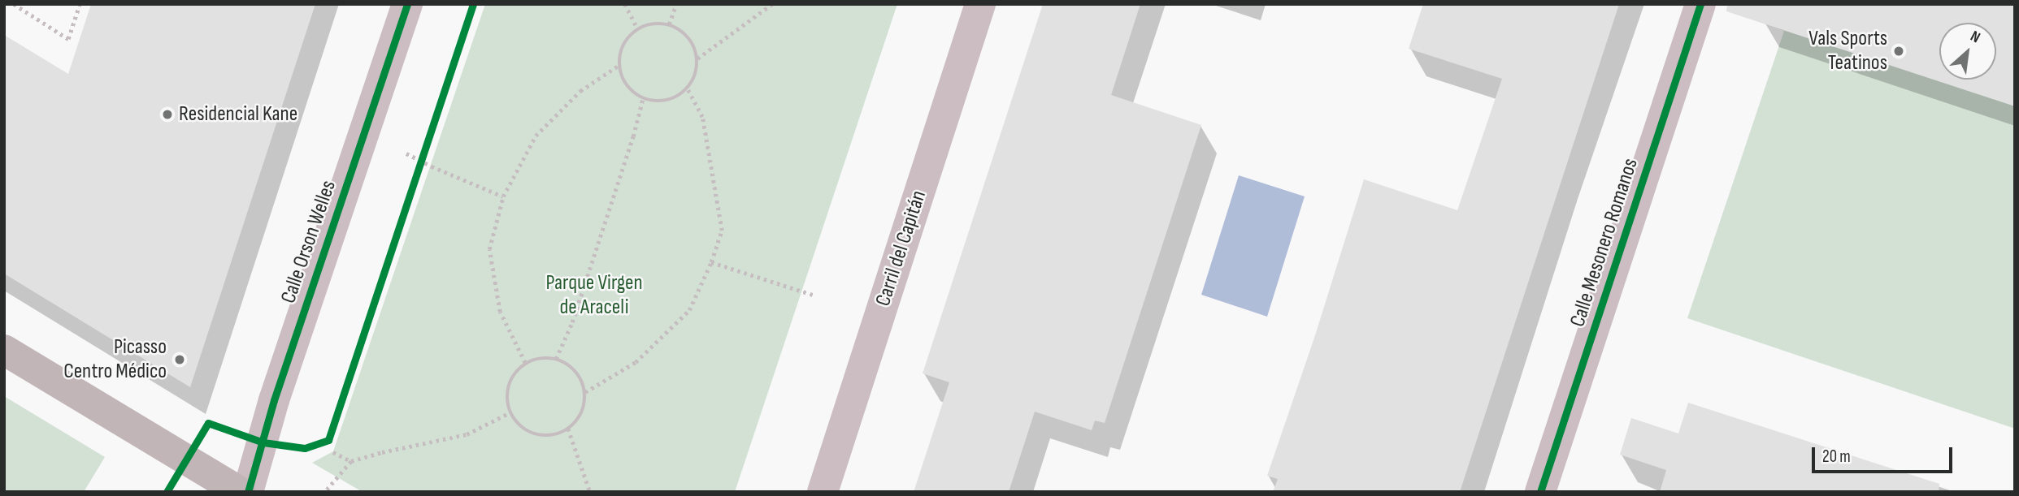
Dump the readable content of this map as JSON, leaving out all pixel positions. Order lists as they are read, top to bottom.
{
  "streets": {
    "street": ["Calle Orson Welles", "Calle Mesonero Romanos", "Carril del Capitán"]
  },
  "parks": ["Parque Virgen de Araceli"],
  "places": ["Vals Sports Teatinos", "Residencial Kane", "Picasso Centro Médico"],
  "scale_bar": "20 m",
  "north": "top right"
}
